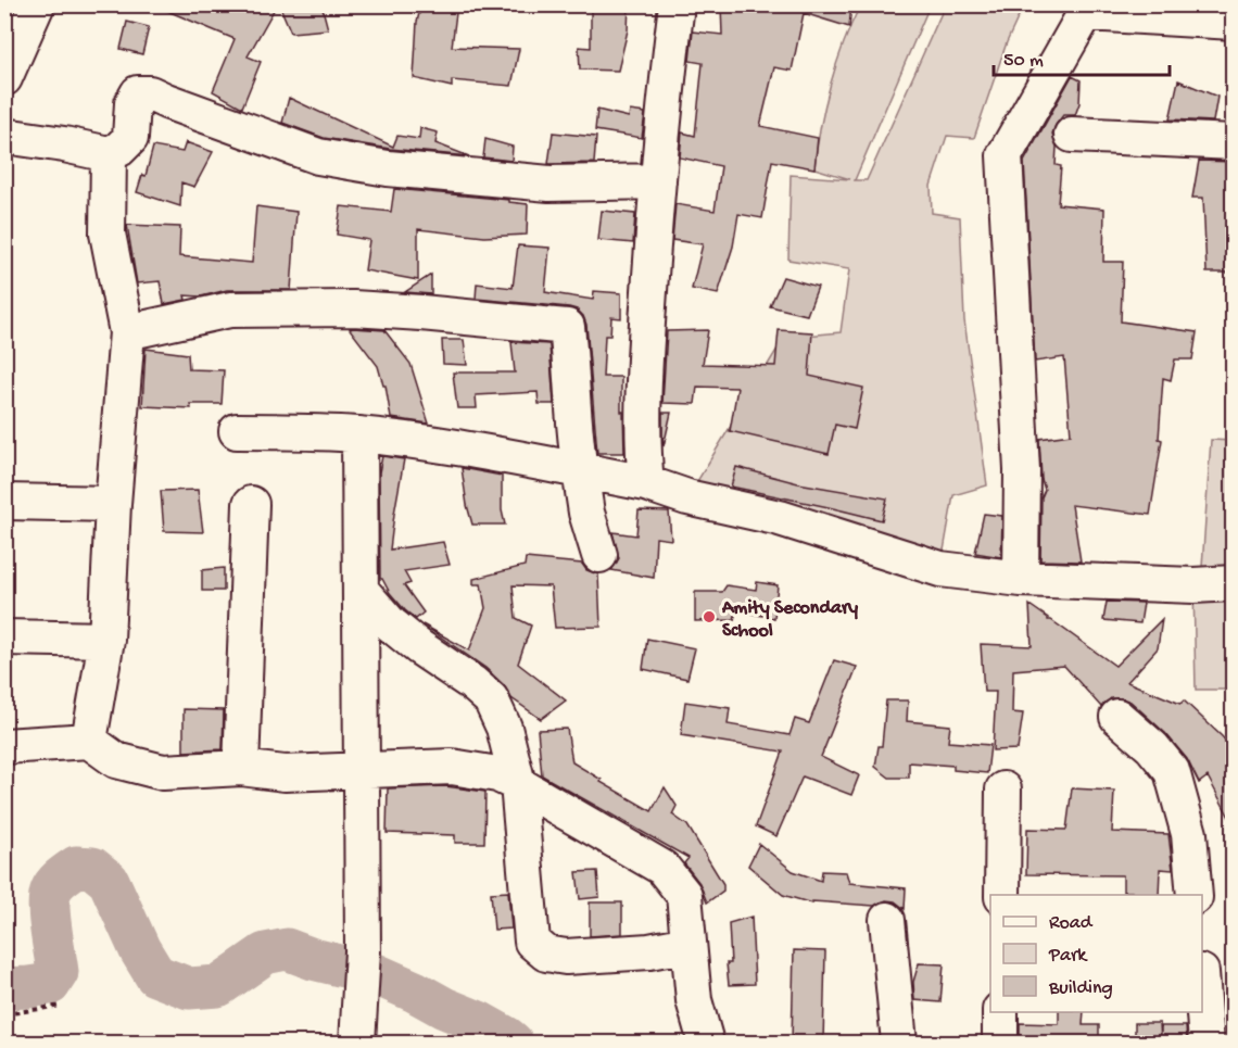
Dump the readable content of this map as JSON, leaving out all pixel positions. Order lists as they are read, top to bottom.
{
  "places": ["Amity Secondary School"],
  "legend": ["Road", "Park", "Building"],
  "scale_bar": "50 m"
}
